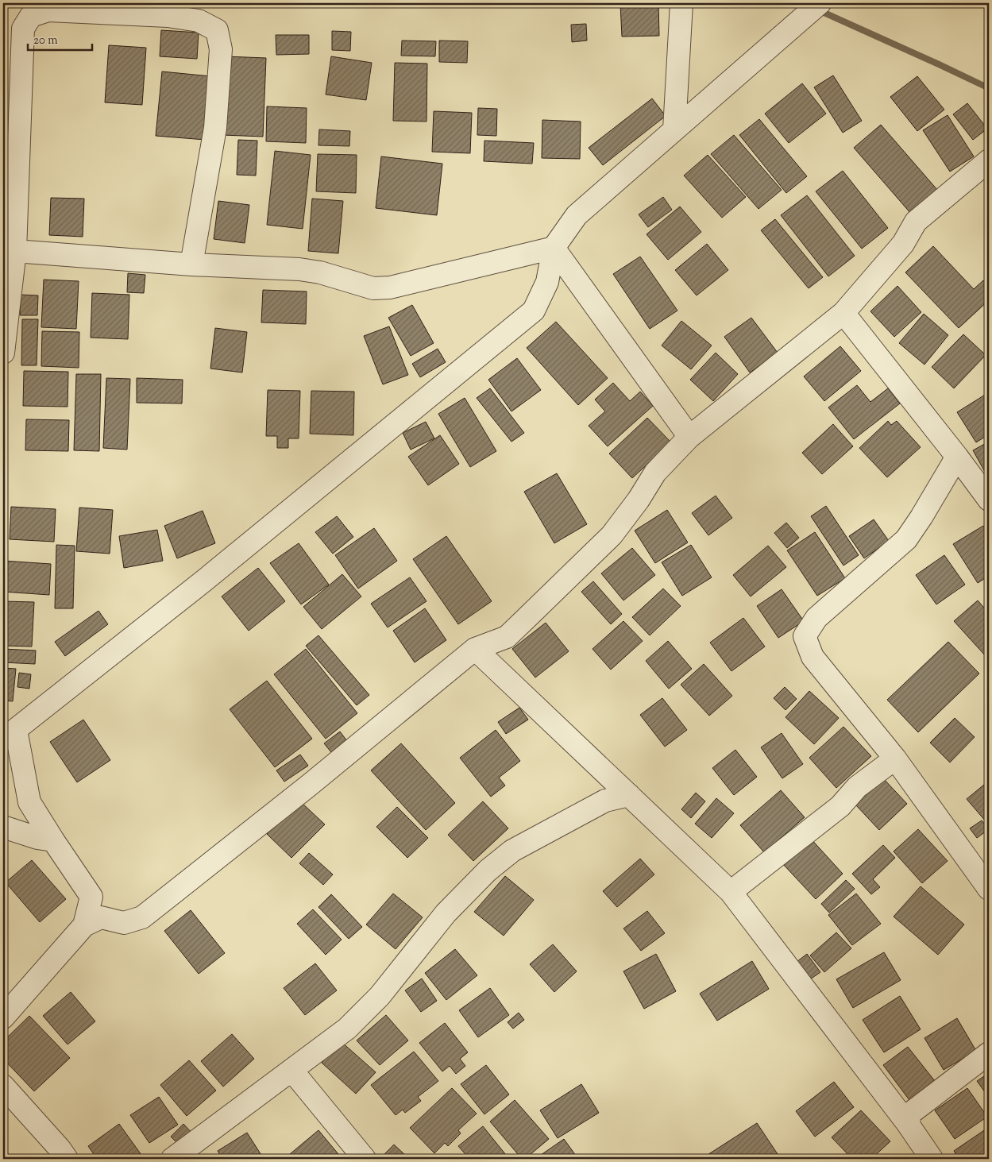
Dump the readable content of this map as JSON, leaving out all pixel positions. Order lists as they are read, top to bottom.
{
  "scale_bar": "20 m"
}
